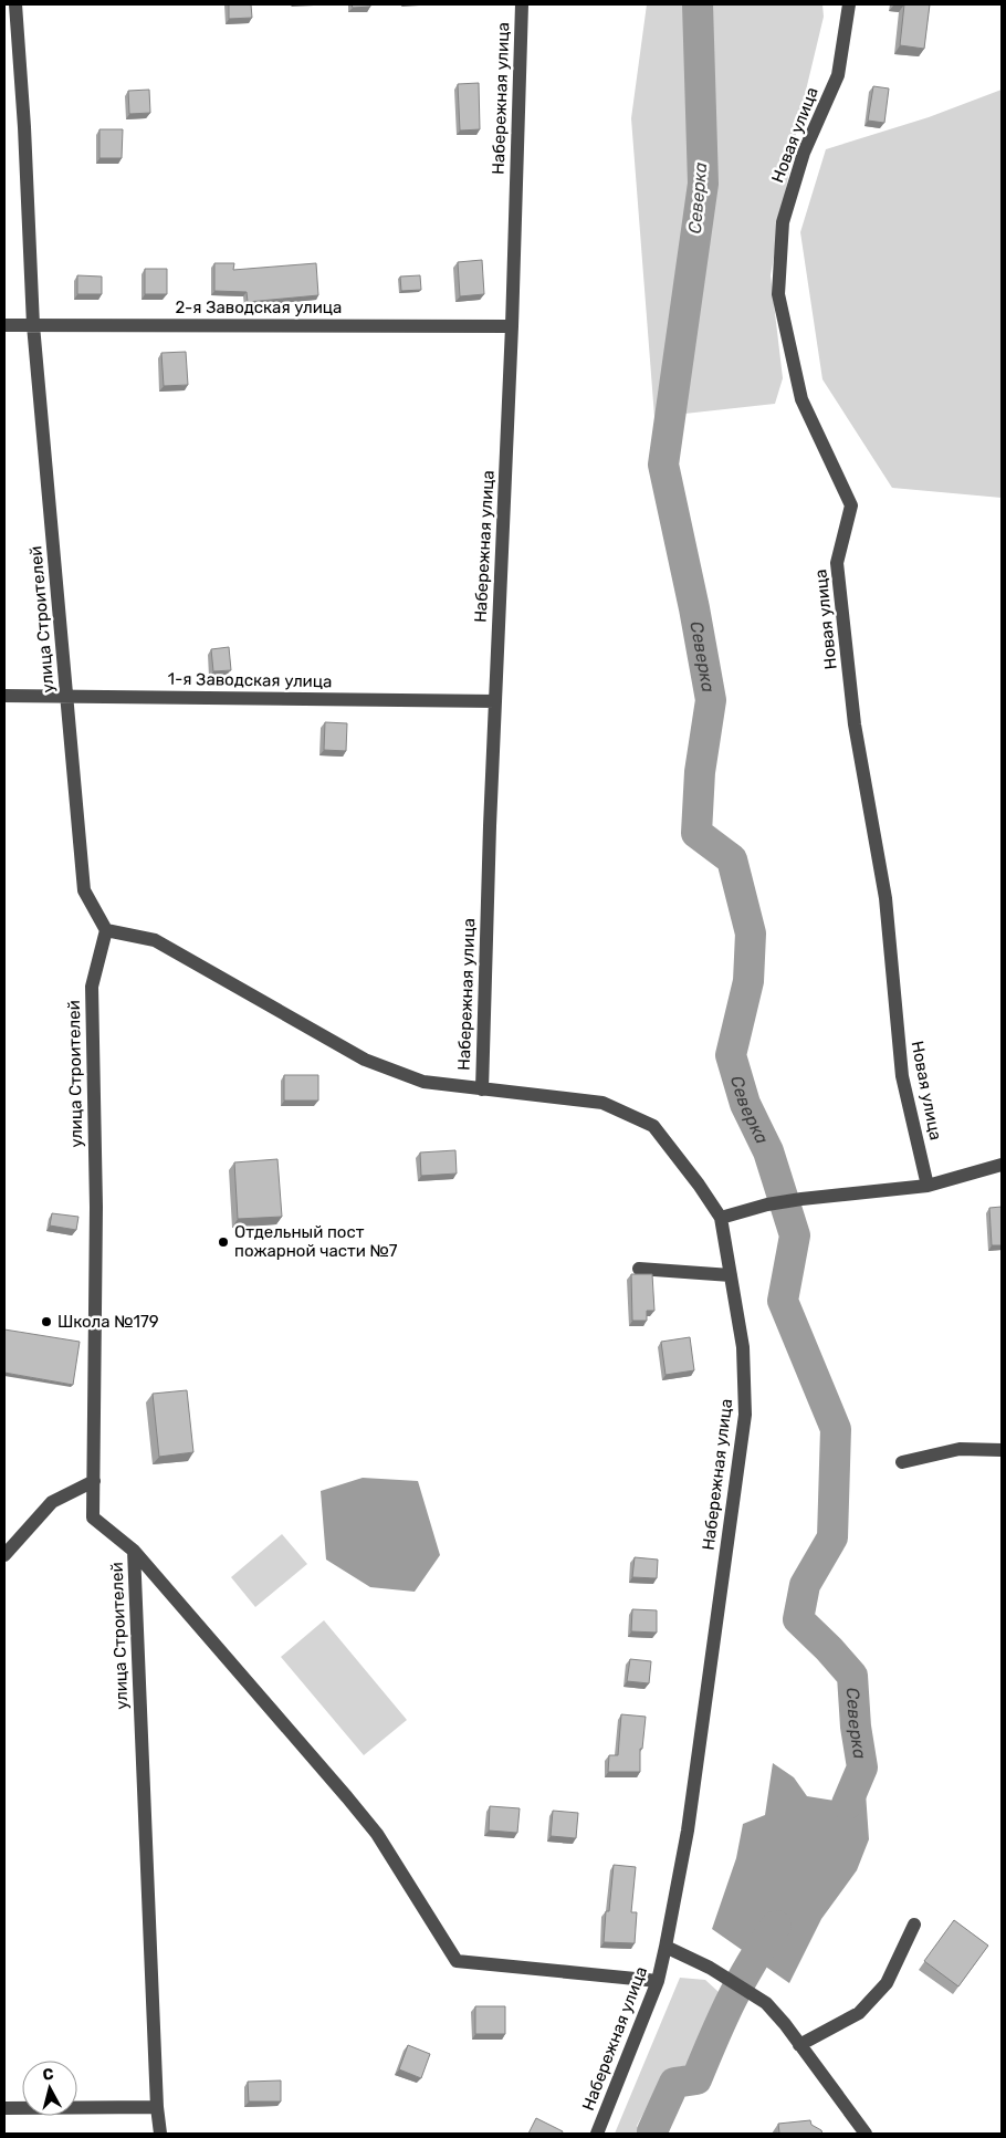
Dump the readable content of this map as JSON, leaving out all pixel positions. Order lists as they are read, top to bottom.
{
  "streets": {
    "street": [
      "Набережная улица",
      "Новая улица",
      "2-я Заводская улица",
      "улица Строителей",
      "1-я Заводская улица"
    ]
  },
  "crossings": [
    ["Набережная улица", "2-я Заводская улица"],
    ["Набережная улица", "1-я Заводская улица"],
    ["2-я Заводская улица", "улица Строителей"],
    ["улица Строителей", "1-я Заводская улица"]
  ],
  "water": ["Северка"],
  "places": ["Отдельный пост пожарной части №7", "Школа №179"],
  "north": "top"
}
